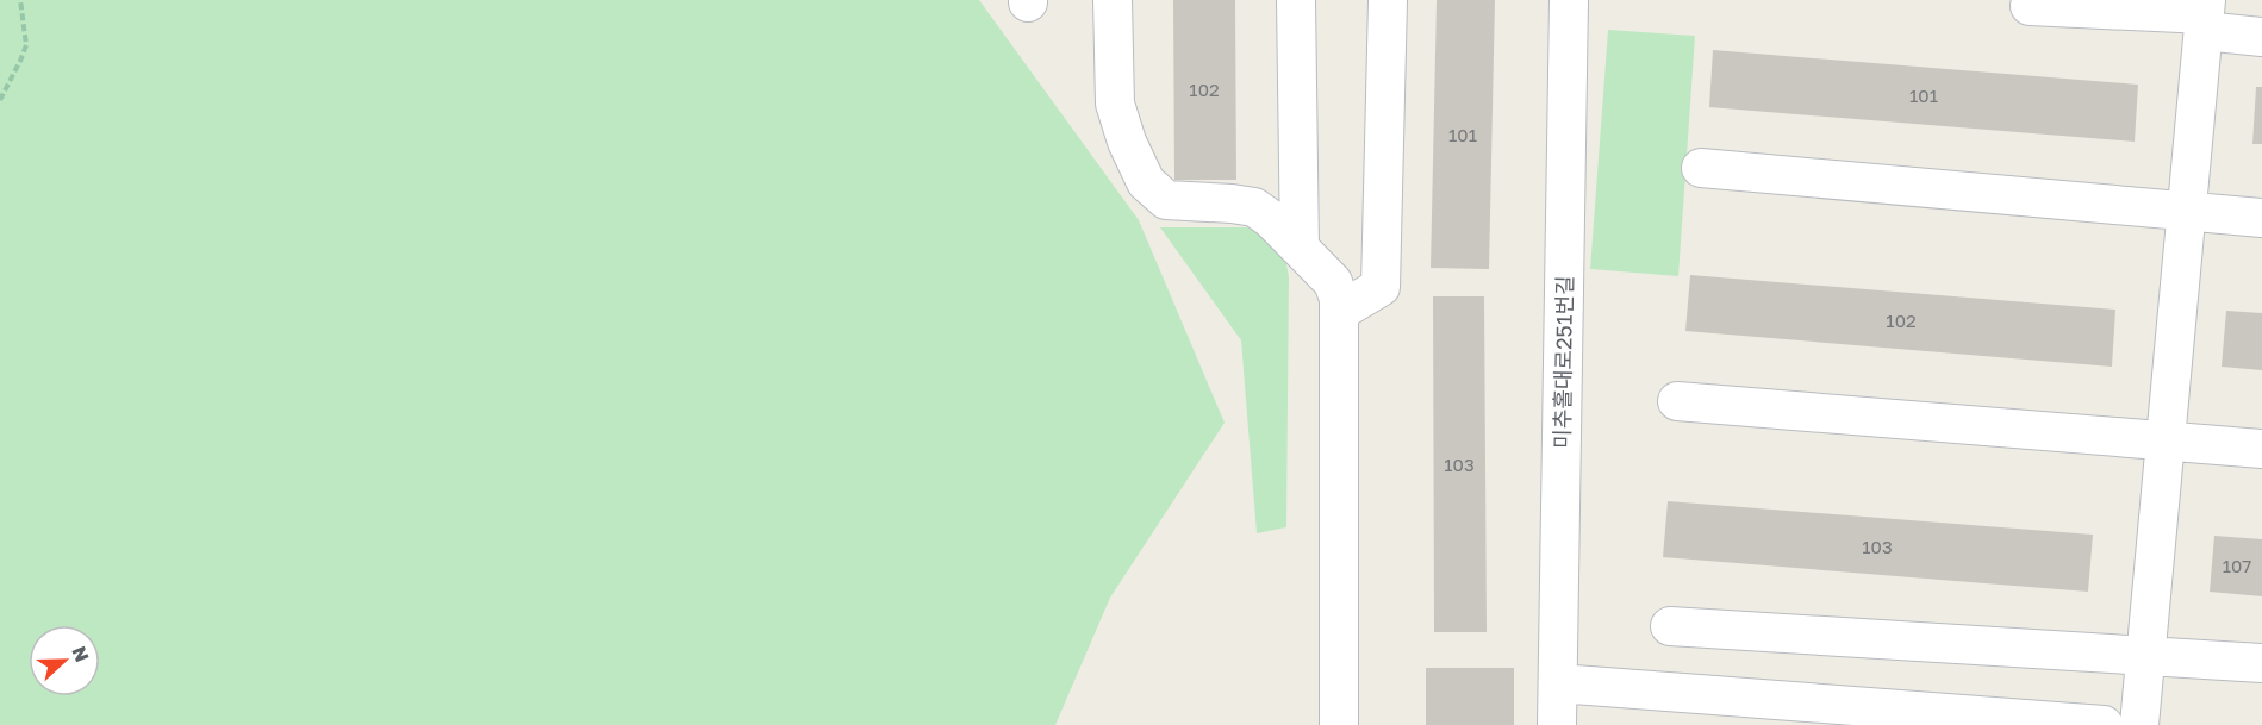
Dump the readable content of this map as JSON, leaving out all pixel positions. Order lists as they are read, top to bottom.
{
  "streets": {
    "street": ["미추홀대로251번길"]
  },
  "house_numbers": [
    "102",
    "101",
    "101",
    "102",
    "103",
    "103",
    "107"
  ],
  "north": "right"
}
